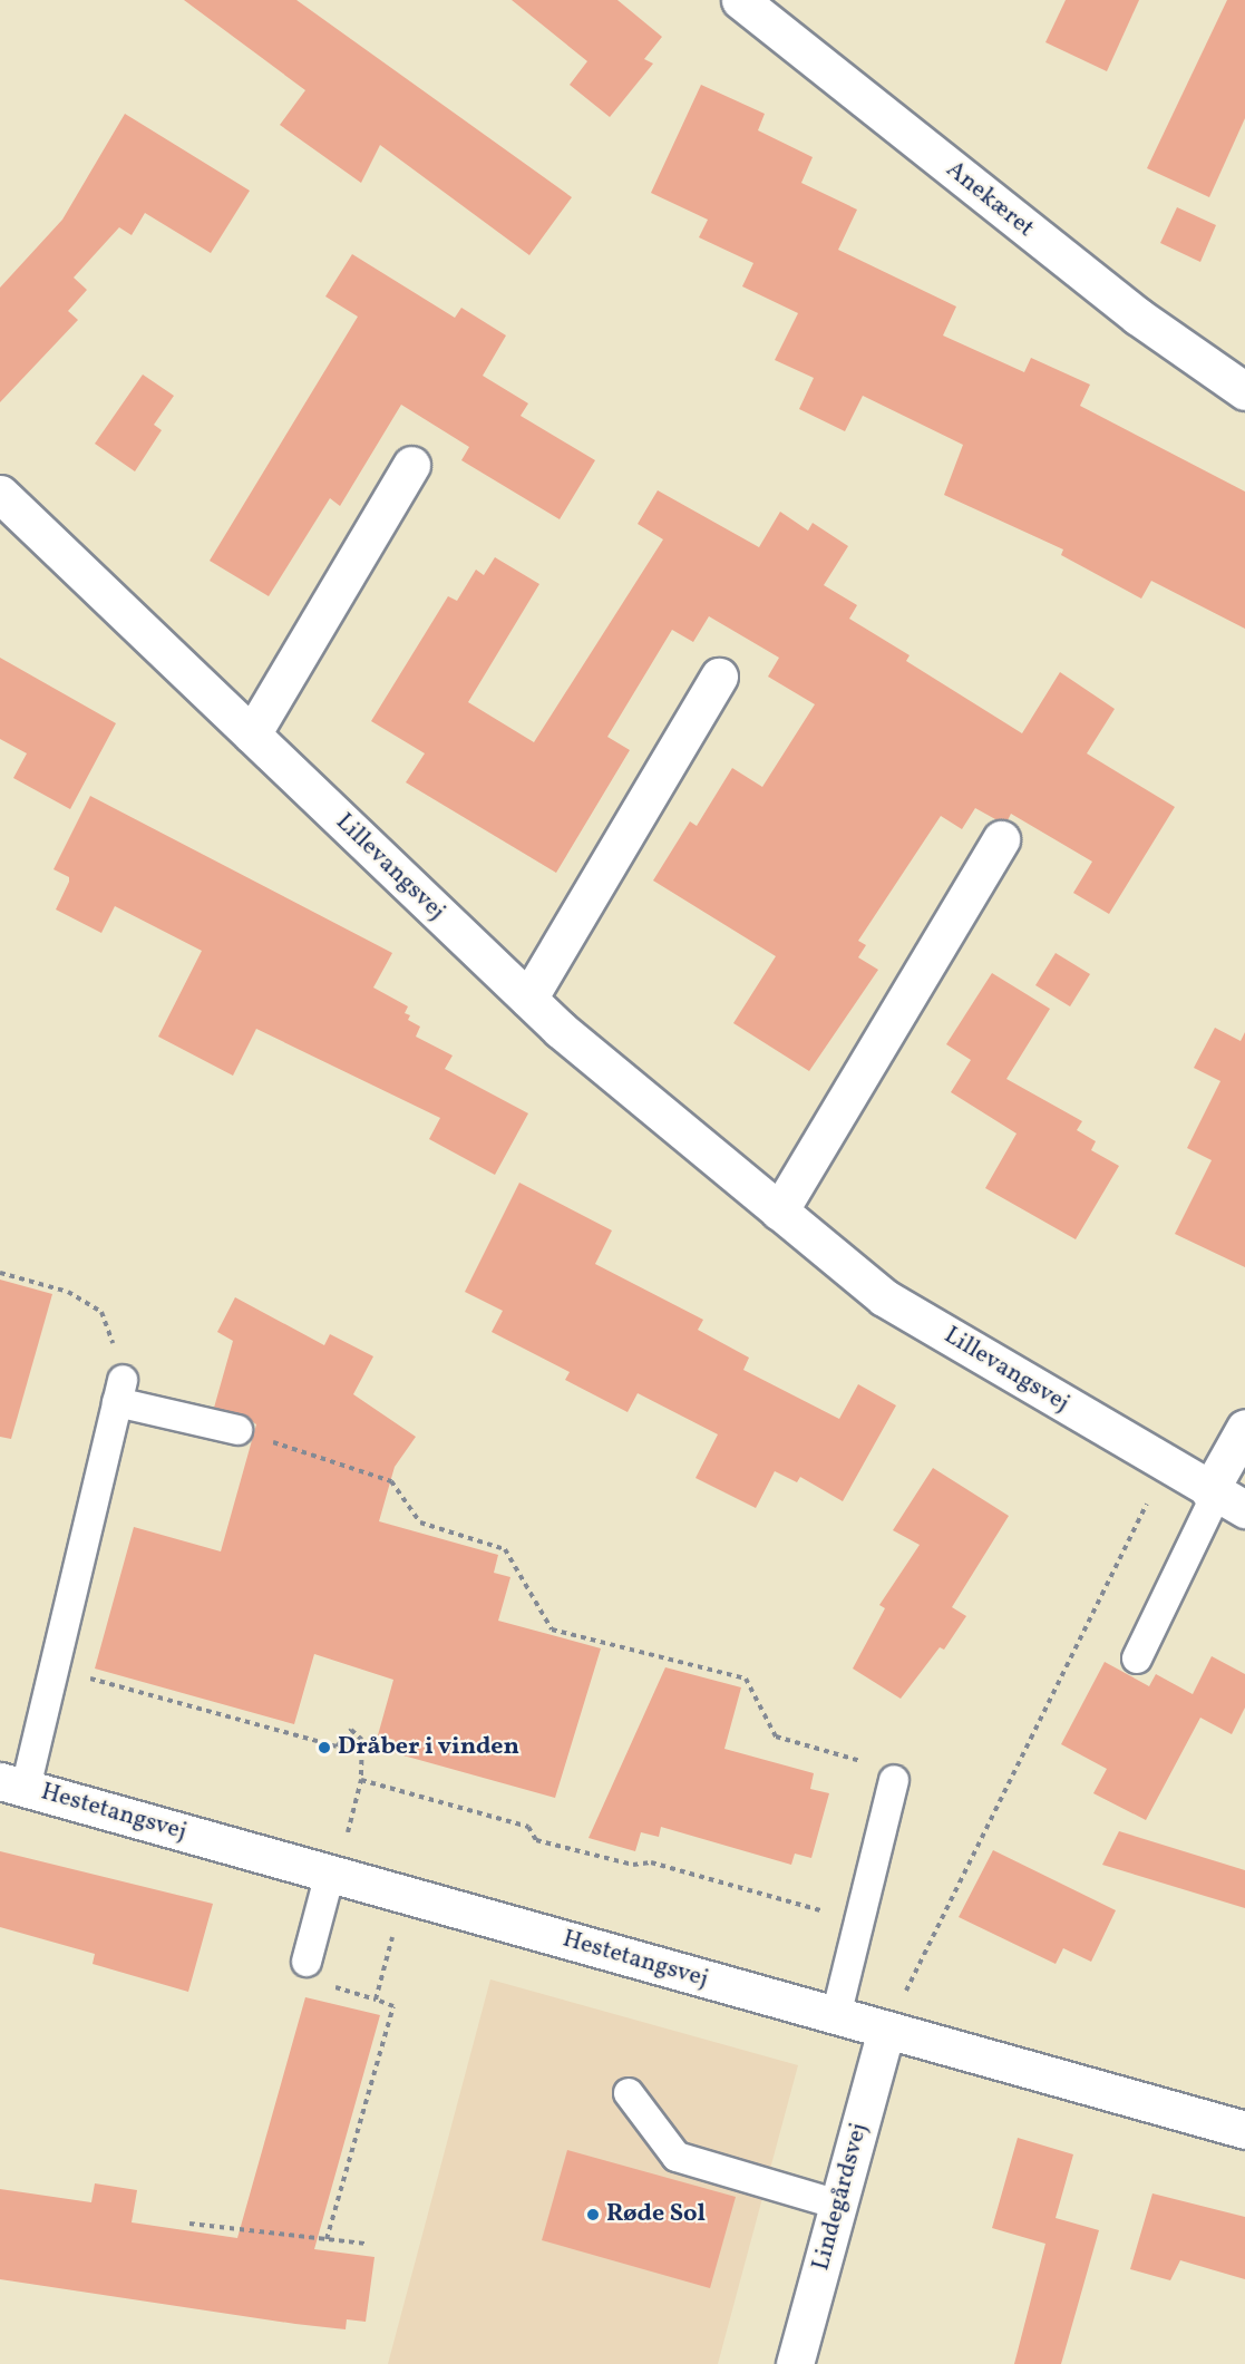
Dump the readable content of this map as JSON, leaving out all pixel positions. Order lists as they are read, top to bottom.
{
  "streets": {
    "street": [
      "Anekæret",
      "Lillevangsvej",
      "Hestetangsvej",
      "Lindegårdsvej"
    ]
  },
  "crossings": [
    ["Hestetangsvej", "Lindegårdsvej"]
  ],
  "places": ["Dråber i vinden", "Røde Sol"]
}
